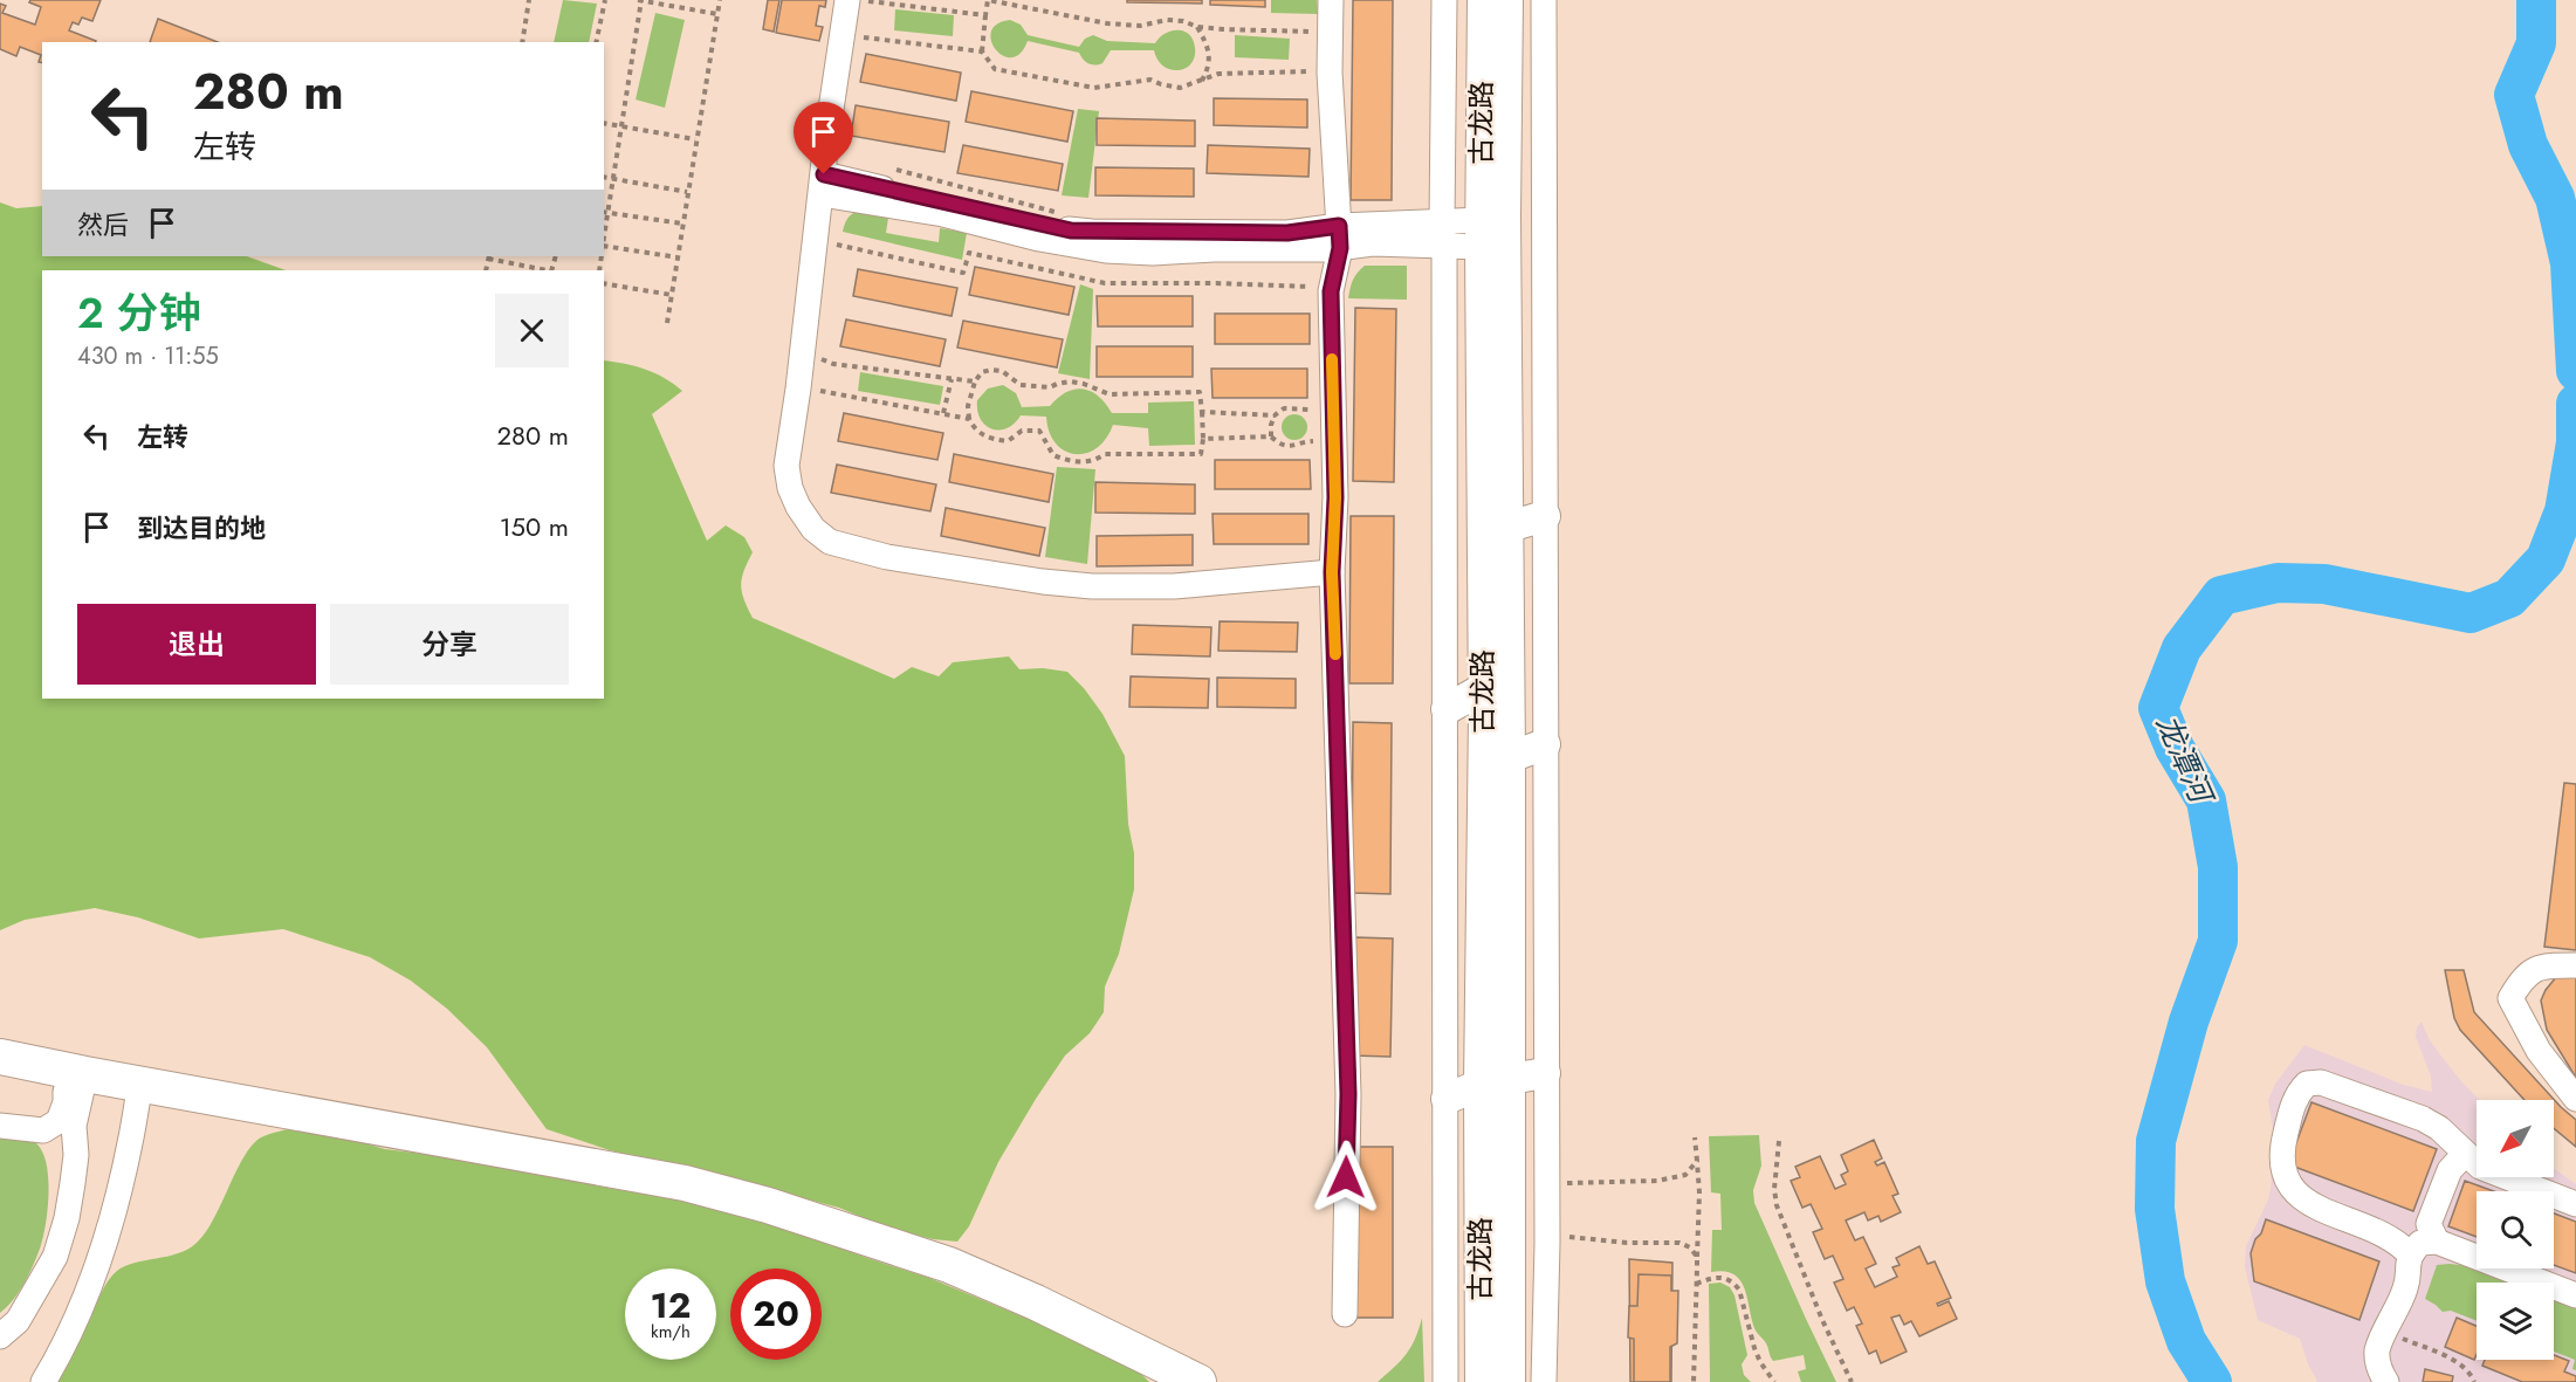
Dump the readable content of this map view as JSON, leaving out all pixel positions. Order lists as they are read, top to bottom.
{
  "streets": {
    "main road": ["古龙路"]
  },
  "water": ["龙潭河"],
  "north": "bottom left",
  "page": {
    "turn": ["280 m", "左转"],
    "then": "然后",
    "heading": ["2 分钟", "430 m · 11:55"],
    "list": [
      {
        "name": "左转",
        "value": "280 m"
      },
      {
        "name": "到达目的地",
        "value": "150 m"
      }
    ],
    "buttons": ["退出", "分享"],
    "speed": "12 km/h",
    "limit": "20"
  }
}
